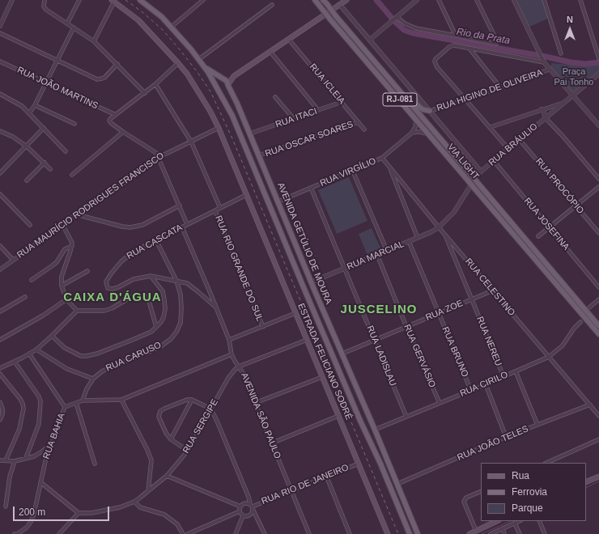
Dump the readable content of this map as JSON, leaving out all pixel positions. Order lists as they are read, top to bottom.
{
  "streets": {
    "main road": [
      "RJ-081",
      "VIA LIGHT",
      "AVENIDA GETÚLIO DE MOURA",
      "ESTRADA FELICIANO SODRÉ"
    ],
    "street": [
      "RUA ICLEIA",
      "RUA JOÃO MARTINS",
      "RUA HIGINO DE OLIVEIRA",
      "RUA ITACI",
      "RUA OSCAR SOARES",
      "RUA BRÁULIO",
      "RUA VIRGÍLIO",
      "RUA PROCÓPIO",
      "RUA MAURÍCIO RODRIGUES FRANCISCO",
      "RUA JOSEFINA",
      "RUA CASCATA",
      "RUA MARCIAL",
      "RUA RIO GRANDE DO SUL",
      "RUA CELESTINO",
      "RUA ZOE",
      "RUA NEREU",
      "RUA BRUNO",
      "RUA LADISLAU",
      "RUA GERVÁSIO",
      "RUA CARUSO",
      "RUA CIRILO",
      "AVENIDA SÃO PAULO",
      "RUA SERGIPE",
      "RUA BAHIA",
      "RUA JOÃO TELES",
      "RUA RIO DE JANEIRO"
    ]
  },
  "crossings": [
    ["RUA ICLEIA", "RUA ITACI"],
    ["RUA ICLEIA", "RUA OSCAR SOARES"],
    ["RUA ITACI", "AVENIDA GETÚLIO DE MOURA"],
    ["RUA OSCAR SOARES", "AVENIDA GETÚLIO DE MOURA"],
    ["RUA BRÁULIO", "RUA PROCÓPIO"],
    ["RUA BRÁULIO", "RUA JOSEFINA"],
    ["RUA BRÁULIO", "RUA MARCIAL"],
    ["RUA BRÁULIO", "RUA CELESTINO"],
    ["RUA VIRGÍLIO", "AVENIDA GETÚLIO DE MOURA"],
    ["RUA VIRGÍLIO", "RUA CELESTINO"],
    ["RUA VIRGÍLIO", "RUA LADISLAU"],
    ["RUA MAURÍCIO RODRIGUES FRANCISCO", "RUA RIO GRANDE DO SUL"],
    ["RUA MAURÍCIO RODRIGUES FRANCISCO", "ESTRADA FELICIANO SODRÉ"],
    ["RUA CASCATA", "RUA RIO GRANDE DO SUL"],
    ["RUA CASCATA", "RUA CARUSO"],
    ["RUA CASCATA", "ESTRADA FELICIANO SODRÉ"],
    ["RUA CASCATA", "AVENIDA SÃO PAULO"],
    ["AVENIDA GETÚLIO DE MOURA", "RUA MARCIAL"],
    ["AVENIDA GETÚLIO DE MOURA", "RUA ZOE"],
    ["AVENIDA GETÚLIO DE MOURA", "RUA CIRILO"],
    ["AVENIDA GETÚLIO DE MOURA", "RUA JOÃO TELES"],
    ["RUA MARCIAL", "RUA CELESTINO"],
    ["RUA MARCIAL", "RUA BRUNO"],
    ["RUA MARCIAL", "RUA LADISLAU"],
    ["RUA MARCIAL", "RUA GERVÁSIO"],
    ["RUA CELESTINO", "RUA ZOE"],
    ["RUA CELESTINO", "RUA NEREU"],
    ["RUA CELESTINO", "RUA CIRILO"],
    ["RUA CELESTINO", "RUA JOÃO TELES"],
    ["RUA ZOE", "RUA NEREU"],
    ["RUA ZOE", "RUA BRUNO"],
    ["RUA ZOE", "RUA LADISLAU"],
    ["RUA ZOE", "RUA GERVÁSIO"],
    ["RUA NEREU", "RUA CIRILO"],
    ["RUA BRUNO", "RUA CIRILO"],
    ["RUA LADISLAU", "RUA CIRILO"],
    ["RUA GERVÁSIO", "RUA CIRILO"],
    ["RUA CARUSO", "RUA SERGIPE"],
    ["RUA CARUSO", "RUA BAHIA"],
    ["ESTRADA FELICIANO SODRÉ", "RUA RIO DE JANEIRO"],
    ["AVENIDA SÃO PAULO", "RUA SERGIPE"],
    ["AVENIDA SÃO PAULO", "RUA BAHIA"],
    ["AVENIDA SÃO PAULO", "RUA RIO DE JANEIRO"],
    ["RUA SERGIPE", "RUA BAHIA"]
  ],
  "districts": ["CAIXA D'ÁGUA", "JUSCELINO"],
  "water": ["Rio da Prata"],
  "parks": ["Praça Pai Tonho"],
  "legend": ["Rua", "Ferrovia", "Parque"],
  "scale_bar": "200 m",
  "north": "top"
}
